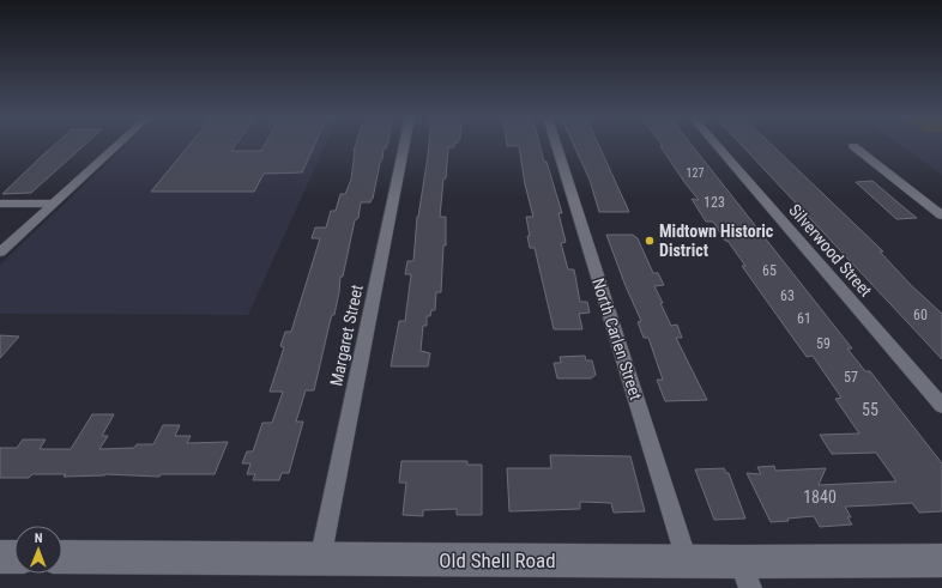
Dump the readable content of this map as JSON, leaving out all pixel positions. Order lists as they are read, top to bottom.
{
  "streets": {
    "street": [
      "Silverwood Street",
      "Margaret Street",
      "North Carlen Street",
      "Old Shell Road"
    ]
  },
  "crossings": [
    ["Margaret Street", "Old Shell Road"],
    ["North Carlen Street", "Old Shell Road"]
  ],
  "places": ["Midtown Historic District"],
  "house_numbers": [
    "127",
    "123",
    "65",
    "63",
    "60",
    "61",
    "59",
    "57",
    "55",
    "1840"
  ],
  "north": "top"
}
